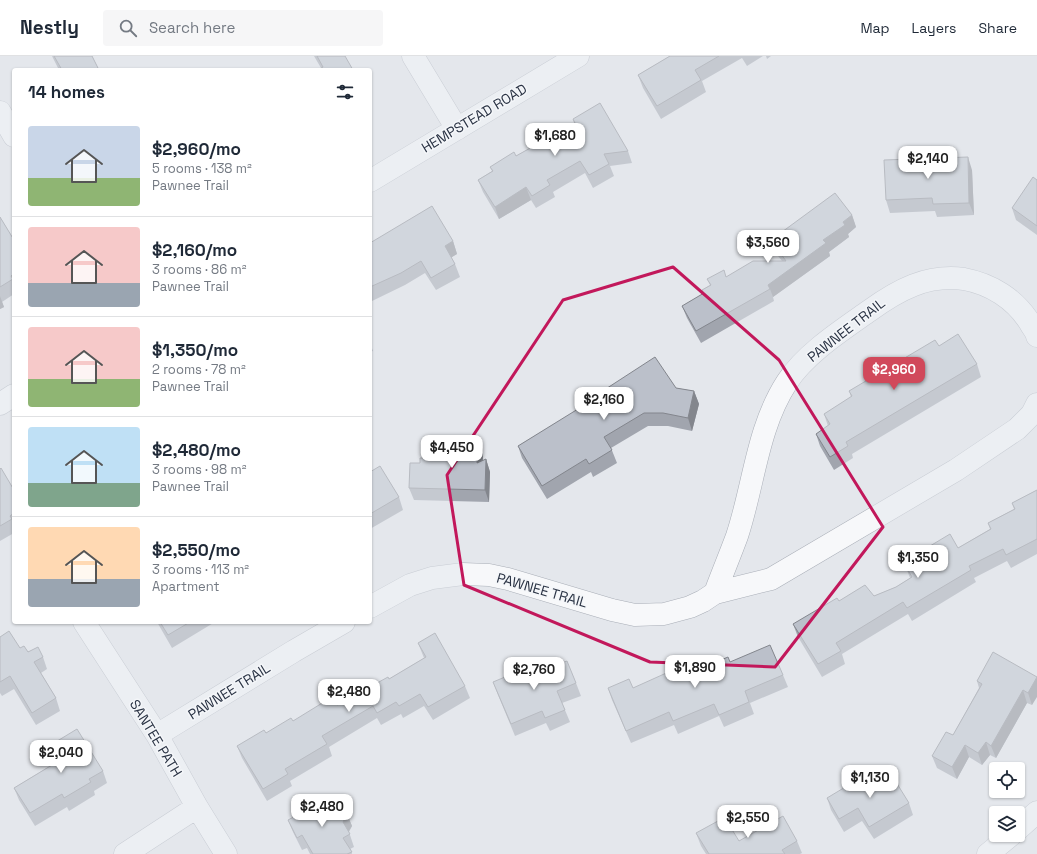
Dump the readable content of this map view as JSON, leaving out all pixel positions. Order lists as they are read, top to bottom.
{
  "streets": {
    "street": ["HEMPSTEAD ROAD", "PAWNEE TRAIL", "SANTEE PATH"]
  },
  "crossings": [
    ["PAWNEE TRAIL", "SANTEE PATH"]
  ],
  "page": {
    "header": "Nestly",
    "search": "Search here",
    "nav": ["Map", "Layers", "Share"],
    "heading": "14 homes",
    "list": [
      {
        "name": "$2,960/mo",
        "note": "5 rooms · 138 m² · Pawnee Trail"
      },
      {
        "name": "$2,160/mo",
        "note": "3 rooms · 86 m² · Pawnee Trail"
      },
      {
        "name": "$1,350/mo",
        "note": "2 rooms · 78 m² · Pawnee Trail"
      },
      {
        "name": "$2,480/mo",
        "note": "3 rooms · 98 m² · Pawnee Trail"
      },
      {
        "name": "$2,550/mo",
        "note": "3 rooms · 113 m² · Apartment"
      }
    ],
    "price": [
      "$1,680",
      "$2,140",
      "$3,560",
      "$2,960",
      "$2,160",
      "$4,450",
      "$1,350",
      "$1,890",
      "$2,760",
      "$2,480",
      "$2,040",
      "$1,130",
      "$2,480",
      "$2,550"
    ]
  }
}
